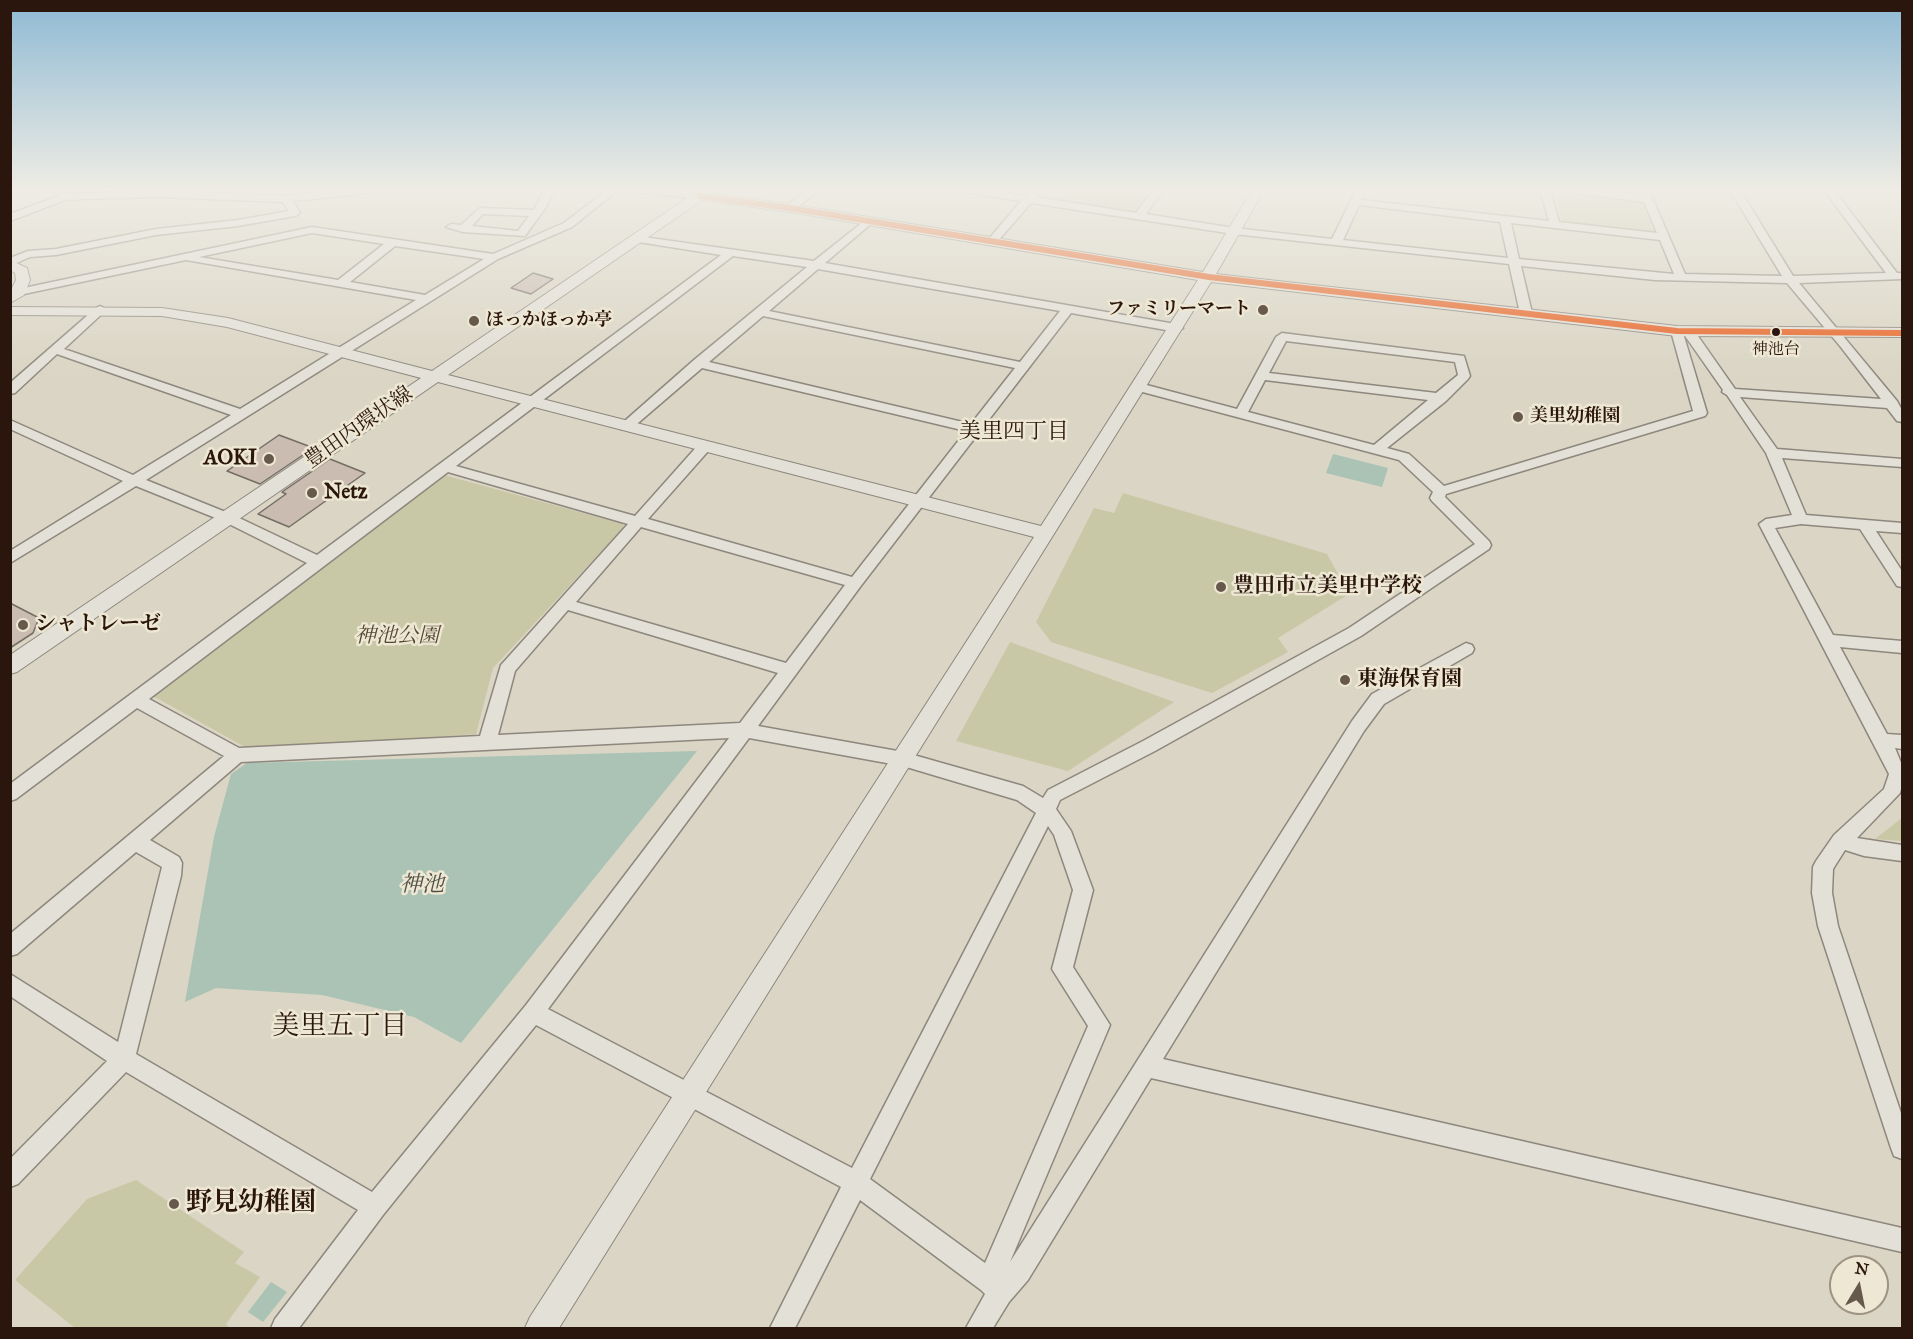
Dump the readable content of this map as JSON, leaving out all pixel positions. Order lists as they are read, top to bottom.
{
  "streets": {
    "street": ["豊田内環状線"]
  },
  "districts": ["美里四丁目", "美里五丁目"],
  "water": ["神池"],
  "parks": ["神池公園"],
  "places": [
    "ファミリーマート",
    "ほっかほっか亭",
    "神池台",
    "美里幼稚園",
    "AOKI",
    "Netz",
    "豊田市立美里中学校",
    "シャトレーゼ",
    "東海保育園",
    "野見幼稚園"
  ],
  "north": "top"
}
